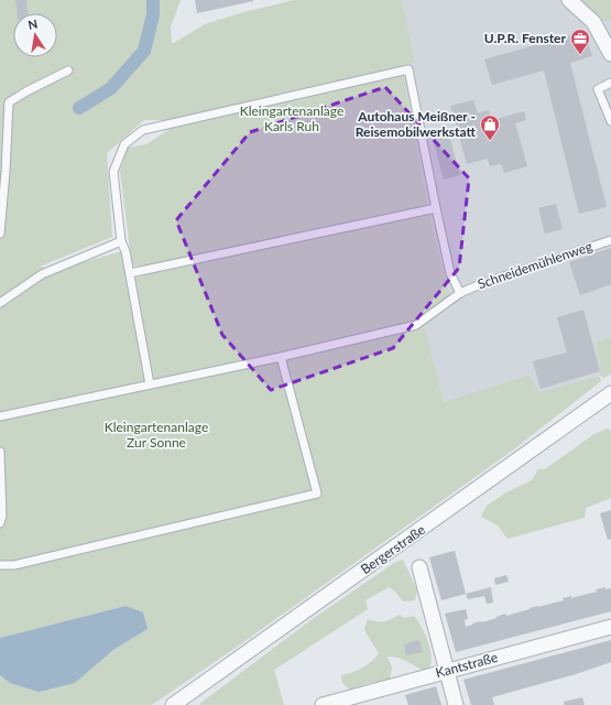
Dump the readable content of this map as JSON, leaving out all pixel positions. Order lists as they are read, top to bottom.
{
  "streets": {
    "street": ["Bergerstraße", "Kantstraße"],
    "lane": ["Schneidemühlenweg"]
  },
  "parks": ["Kleingartenanlage Karls Ruh", "Kleingartenanlage Zur Sonne"],
  "places": {
    "office": ["U.P.R. Fenster"],
    "shop": ["Autohaus Meißner - Reisemobilwerkstatt"]
  },
  "north": "top"
}
